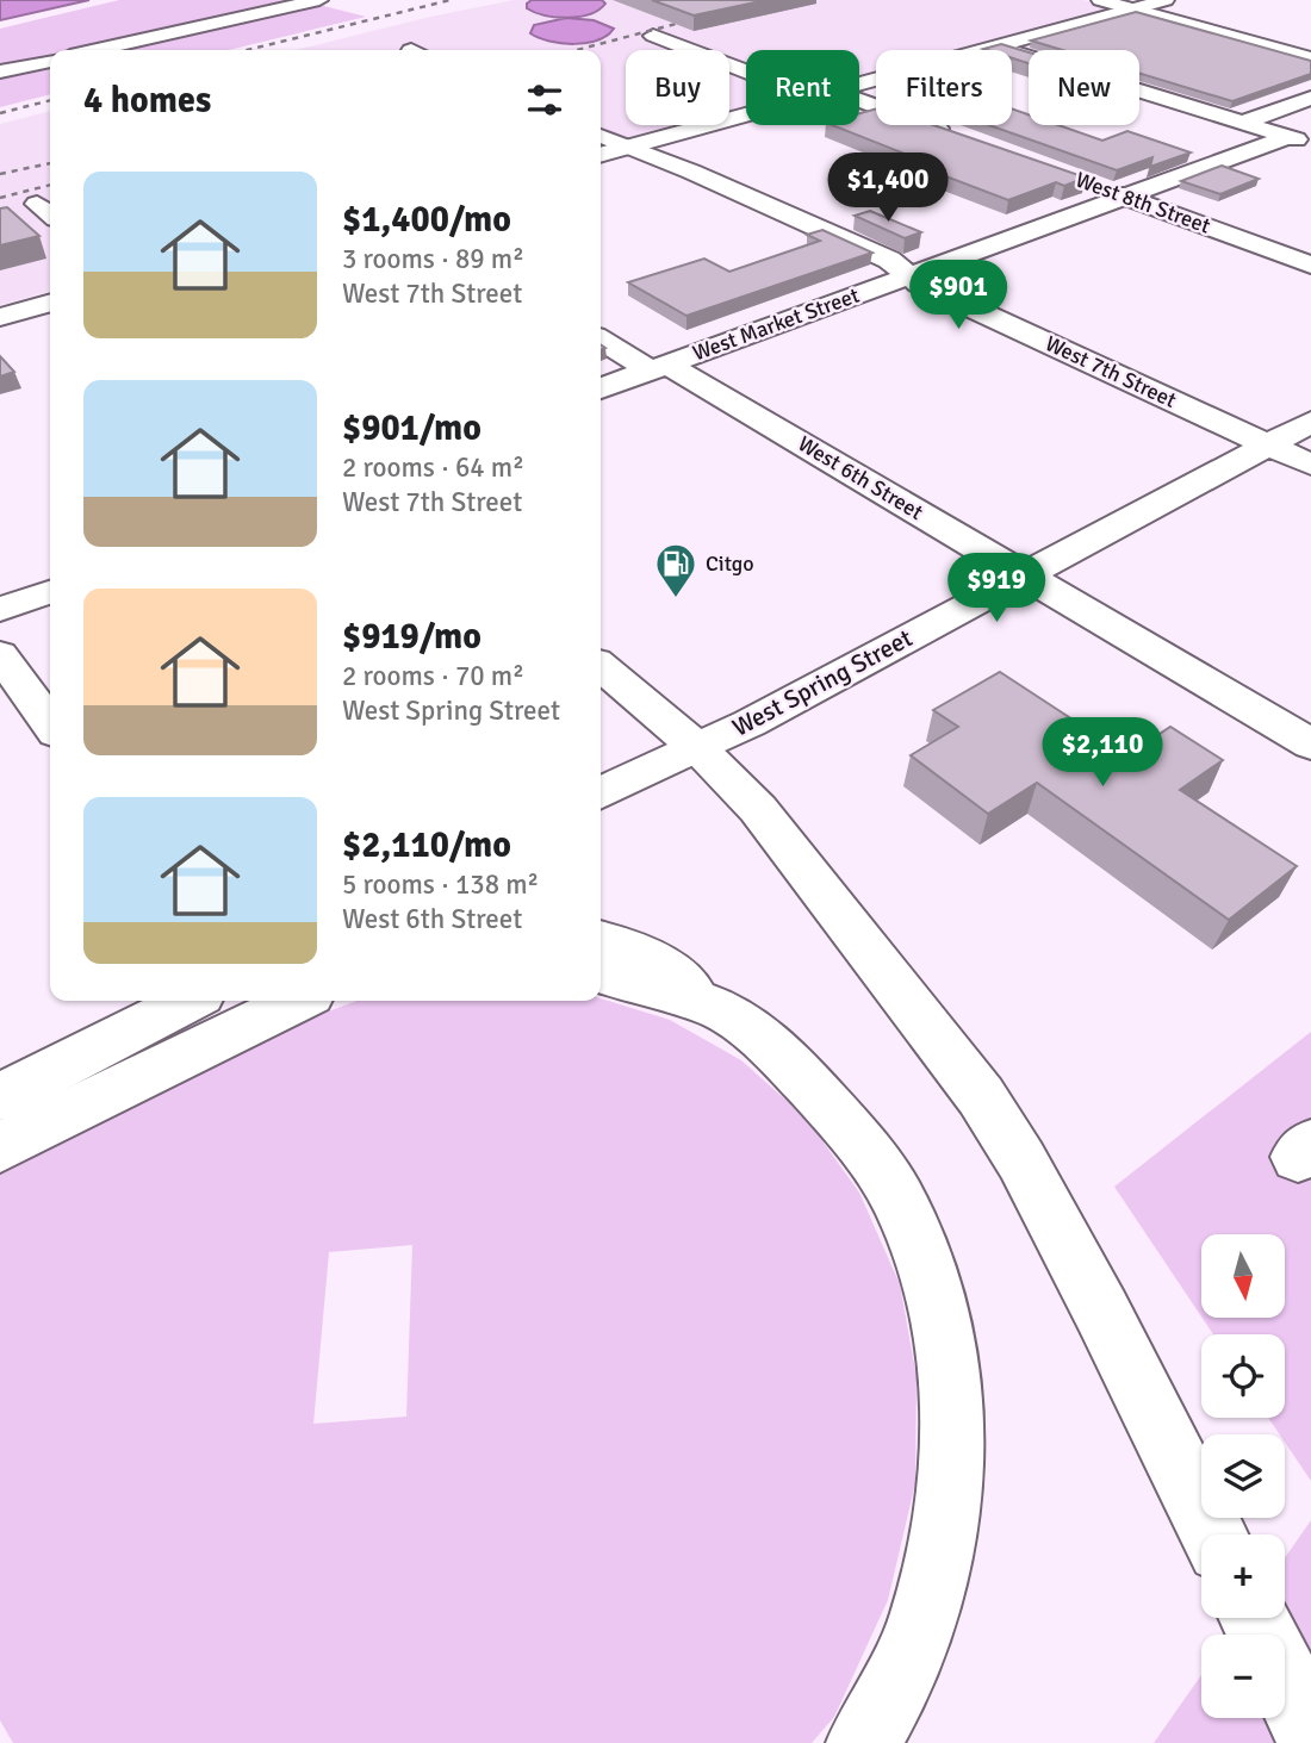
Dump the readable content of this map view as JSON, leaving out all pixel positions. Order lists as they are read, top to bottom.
{
  "streets": {
    "main road": [
      "West 8th Street",
      "West Market Street",
      "West 7th Street",
      "West 6th Street",
      "West Spring Street"
    ]
  },
  "crossings": [
    ["West 8th Street", "West Market Street"],
    ["West Market Street", "West 7th Street"],
    ["West Market Street", "West 6th Street"],
    ["West 7th Street", "West Spring Street"],
    ["West 6th Street", "West Spring Street"]
  ],
  "places": {
    "fuel station": ["Citgo"]
  },
  "north": "bottom",
  "page": {
    "chip": [
      "Buy",
      "Rent",
      "Filters",
      "New"
    ],
    "heading": "4 homes",
    "list": [
      {
        "name": "$1,400/mo",
        "note": "3 rooms · 89 m² · West 7th Street"
      },
      {
        "name": "$901/mo",
        "note": "2 rooms · 64 m² · West 7th Street"
      },
      {
        "name": "$919/mo",
        "note": "2 rooms · 70 m² · West Spring Street"
      },
      {
        "name": "$2,110/mo",
        "note": "5 rooms · 138 m² · West 6th Street"
      }
    ],
    "price": [
      "$1,400",
      "$901",
      "$919",
      "$2,110"
    ],
    "map_buttons": ["+", "−"]
  }
}
